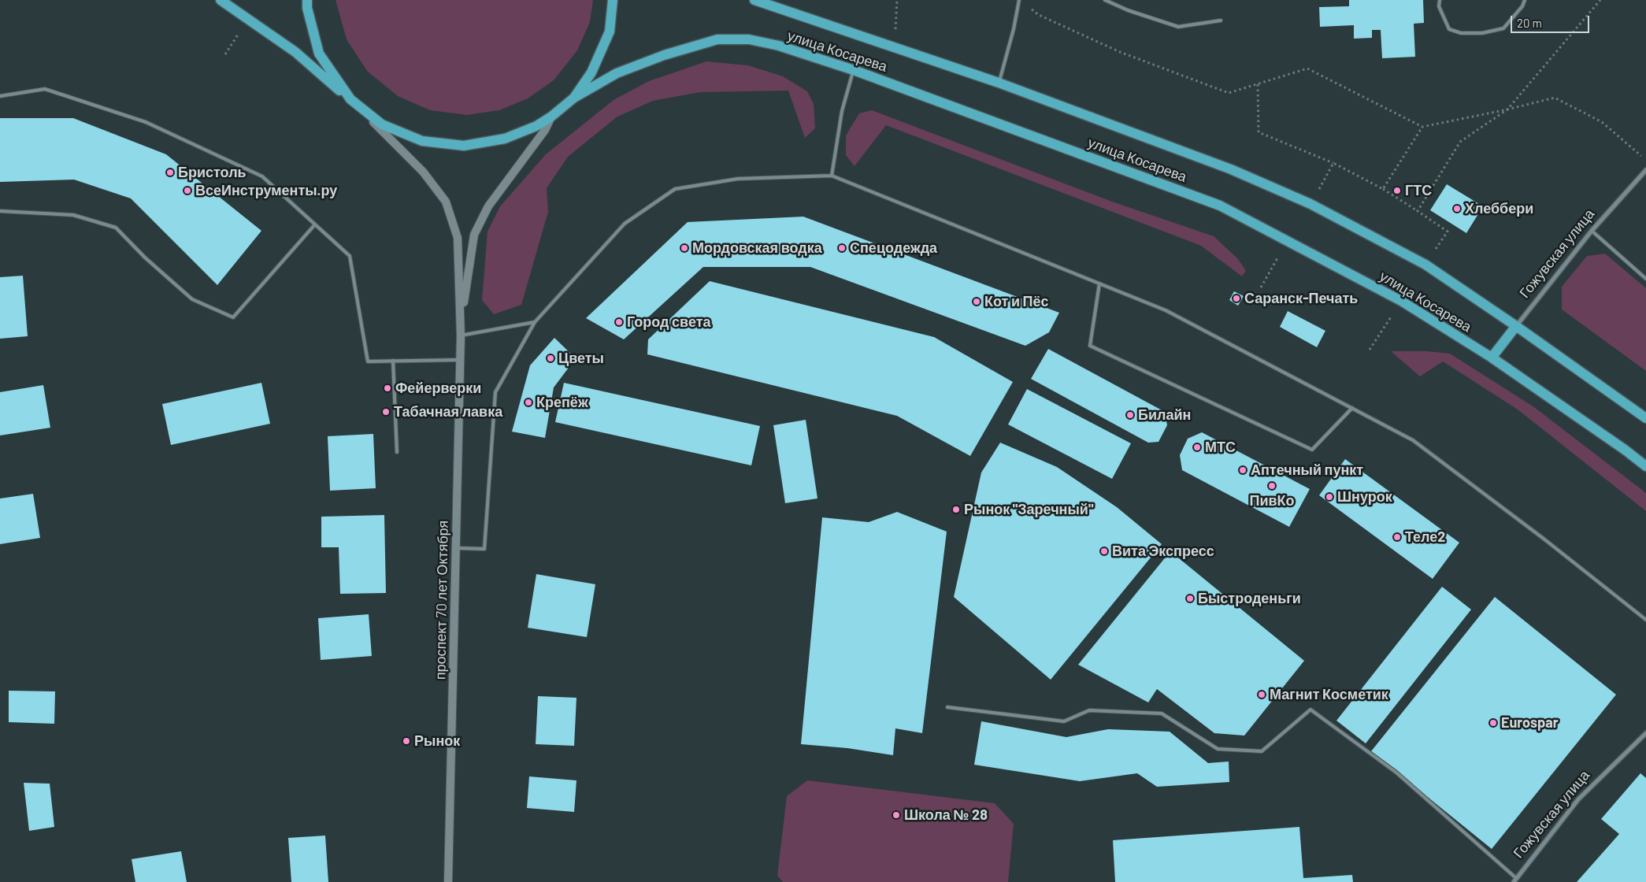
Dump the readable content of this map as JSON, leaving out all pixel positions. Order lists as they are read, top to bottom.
{
  "streets": {
    "main road": ["улица Косарева", "Гожувская улица", "проспект 70 лет Октября"]
  },
  "crossings": [
    ["улица Косарева", "Гожувская улица"]
  ],
  "places": [
    "Бристоль",
    "ВсеИнструменты.ру",
    "ГТС",
    "Хлеббери",
    "Мордовская водка",
    "Спецодежда",
    "Саранск-Печать",
    "Кот и Пёс",
    "Город света",
    "Цветы",
    "Фейерверки",
    "Крепёж",
    "Табачная лавка",
    "Билайн",
    "МТС",
    "Аптечный пункт",
    "ПивКо",
    "Шнурок",
    "Рынок \"Заречный\"",
    "Теле2",
    "Вита Экспресс",
    "Быстроденьги",
    "Магнит Косметик",
    "Eurospar",
    "Рынок",
    "Школа № 28"
  ],
  "scale_bar": "20 m"
}
